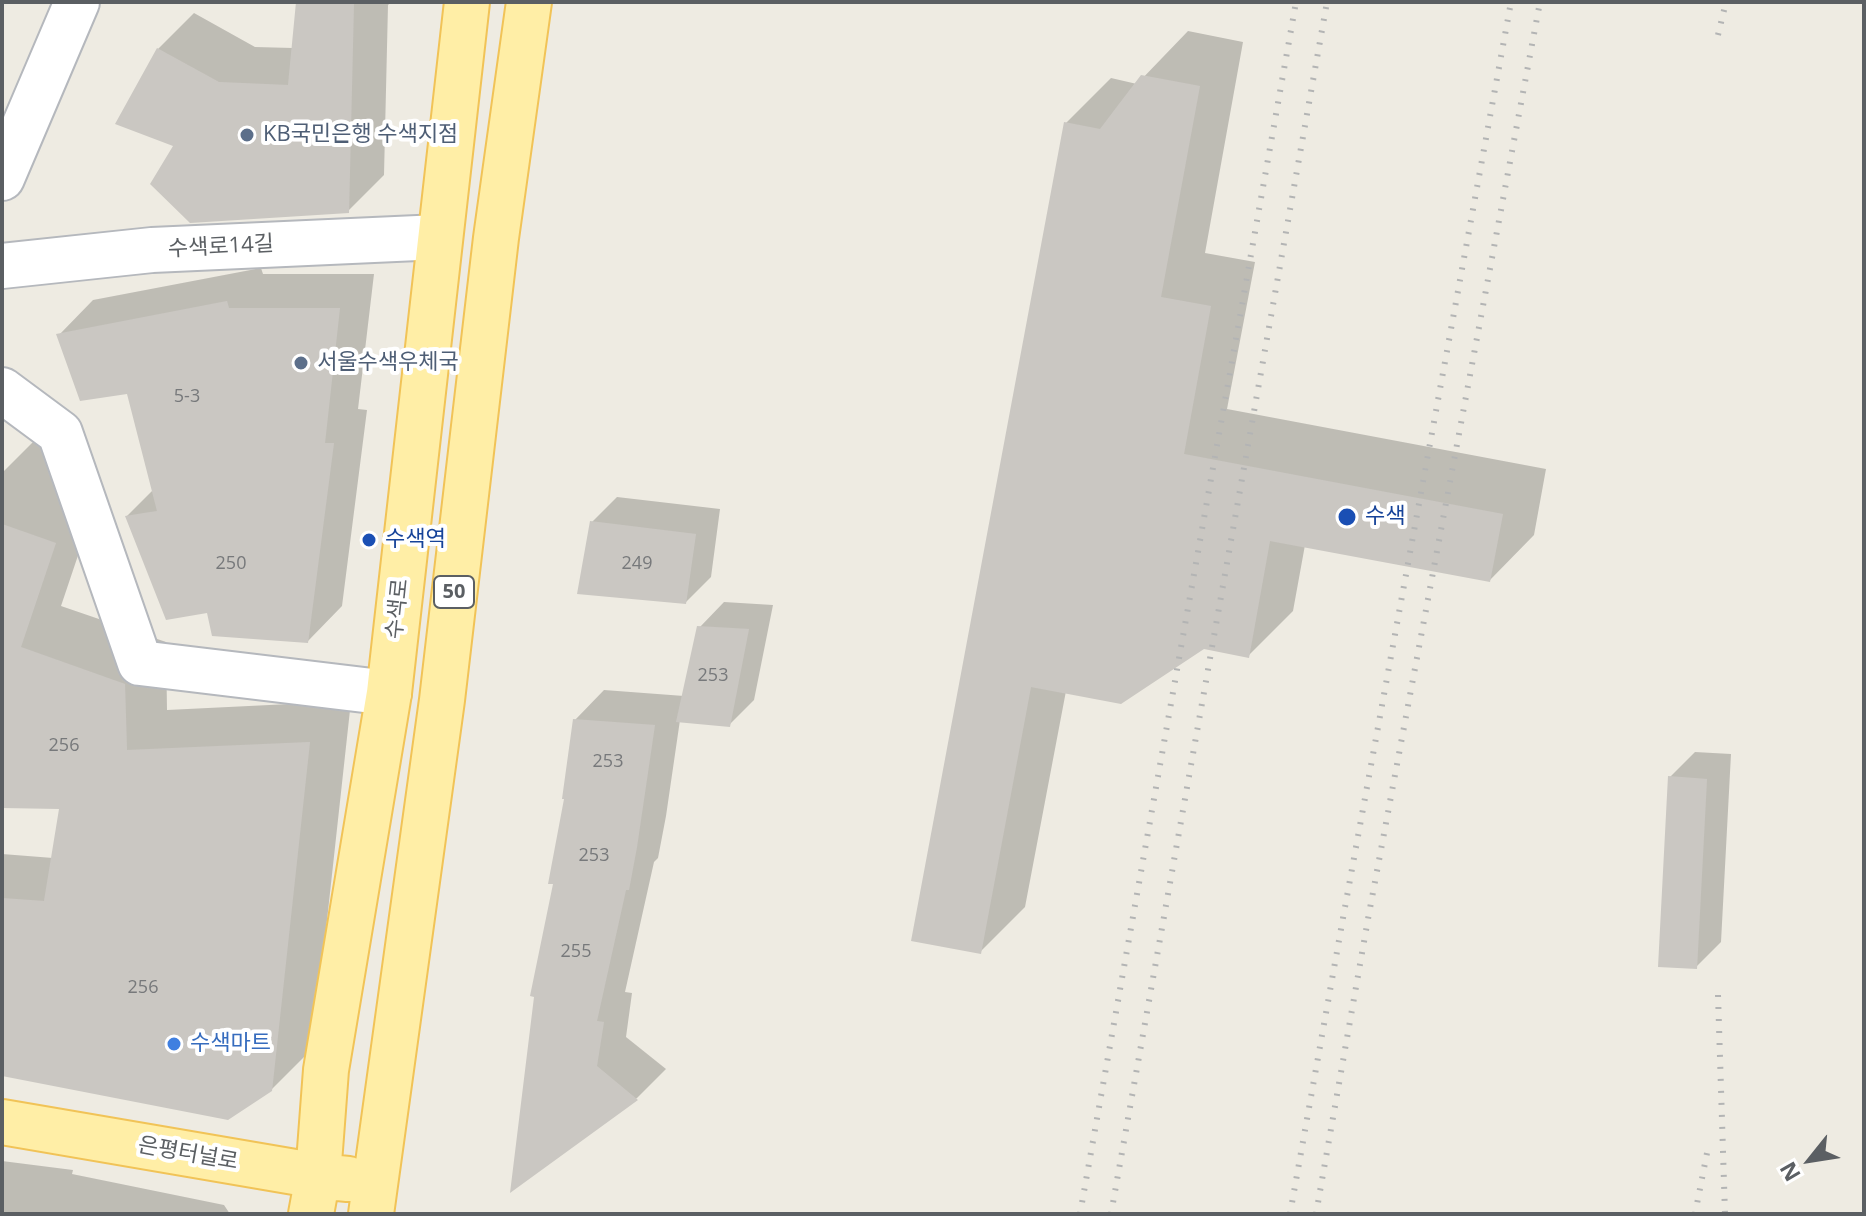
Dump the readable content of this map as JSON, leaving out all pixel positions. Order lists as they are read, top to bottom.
{
  "streets": {
    "main road": ["50", "수색로", "은평터널로"],
    "street": ["수색로14길"]
  },
  "crossings": [
    ["수색로14길", "수색로"],
    ["50", "은평터널로"],
    ["수색로", "은평터널로"]
  ],
  "places": [
    "KB국민은행 수색지점",
    "서울수색우체국",
    "수색",
    "수색역",
    "수색마트"
  ],
  "house_numbers": [
    "5-3",
    "250",
    "249",
    "253",
    "256",
    "253",
    "253",
    "255",
    "256"
  ],
  "north": "bottom left"
}
